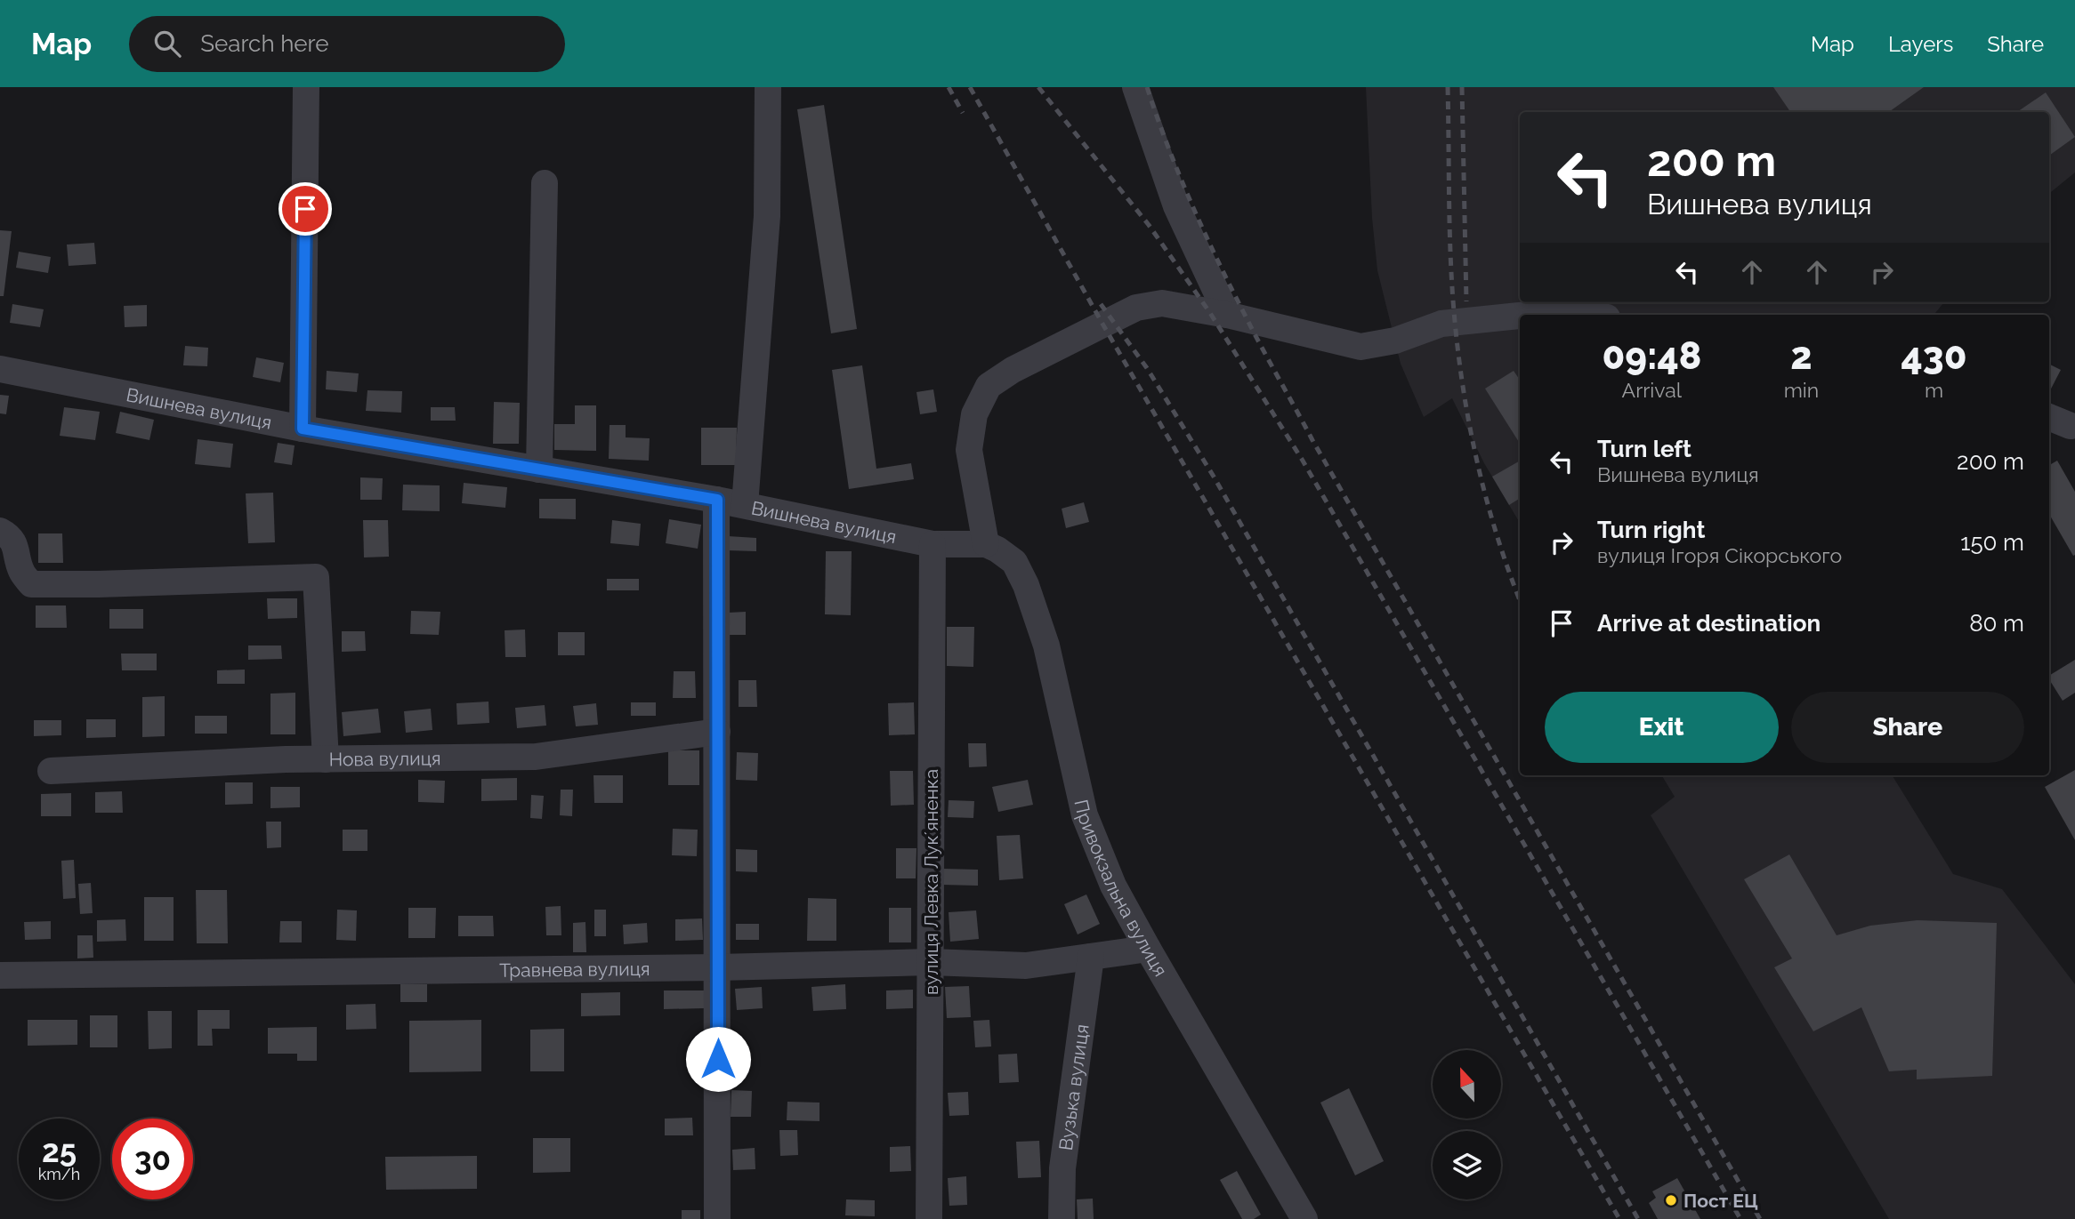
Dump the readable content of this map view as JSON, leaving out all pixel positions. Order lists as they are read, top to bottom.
{
  "streets": {
    "street": [
      "Вишнева вулиця",
      "Нова вулиця",
      "вулиця Левка Лукʼяненка",
      "Привокзальна вулиця",
      "Травнева вулиця",
      "Вузька вулиця"
    ]
  },
  "crossings": [
    ["Вишнева вулиця", "вулиця Левка Лукʼяненка"],
    ["Вишнева вулиця", "Привокзальна вулиця"],
    ["вулиця Левка Лукʼяненка", "Травнева вулиця"],
    ["Привокзальна вулиця", "Травнева вулиця"],
    ["Травнева вулиця", "Вузька вулиця"]
  ],
  "places": ["Пост ЕЦ"],
  "north": "top",
  "page": {
    "header": "Map",
    "search": "Search here",
    "nav": ["Map", "Layers", "Share"],
    "turn": ["200 m", "Вишнева вулиця"],
    "eta": [
      "09:48",
      "Arrival",
      "2",
      "min",
      "430",
      "m"
    ],
    "list": [
      {
        "name": "Turn left",
        "note": "Вишнева вулиця",
        "value": "200 m"
      },
      {
        "name": "Turn right",
        "note": "вулиця Ігоря Сікорського",
        "value": "150 m"
      },
      {
        "name": "Arrive at destination",
        "value": "80 m"
      }
    ],
    "buttons": ["Exit", "Share"],
    "speed": "25 km/h",
    "limit": "30"
  }
}
